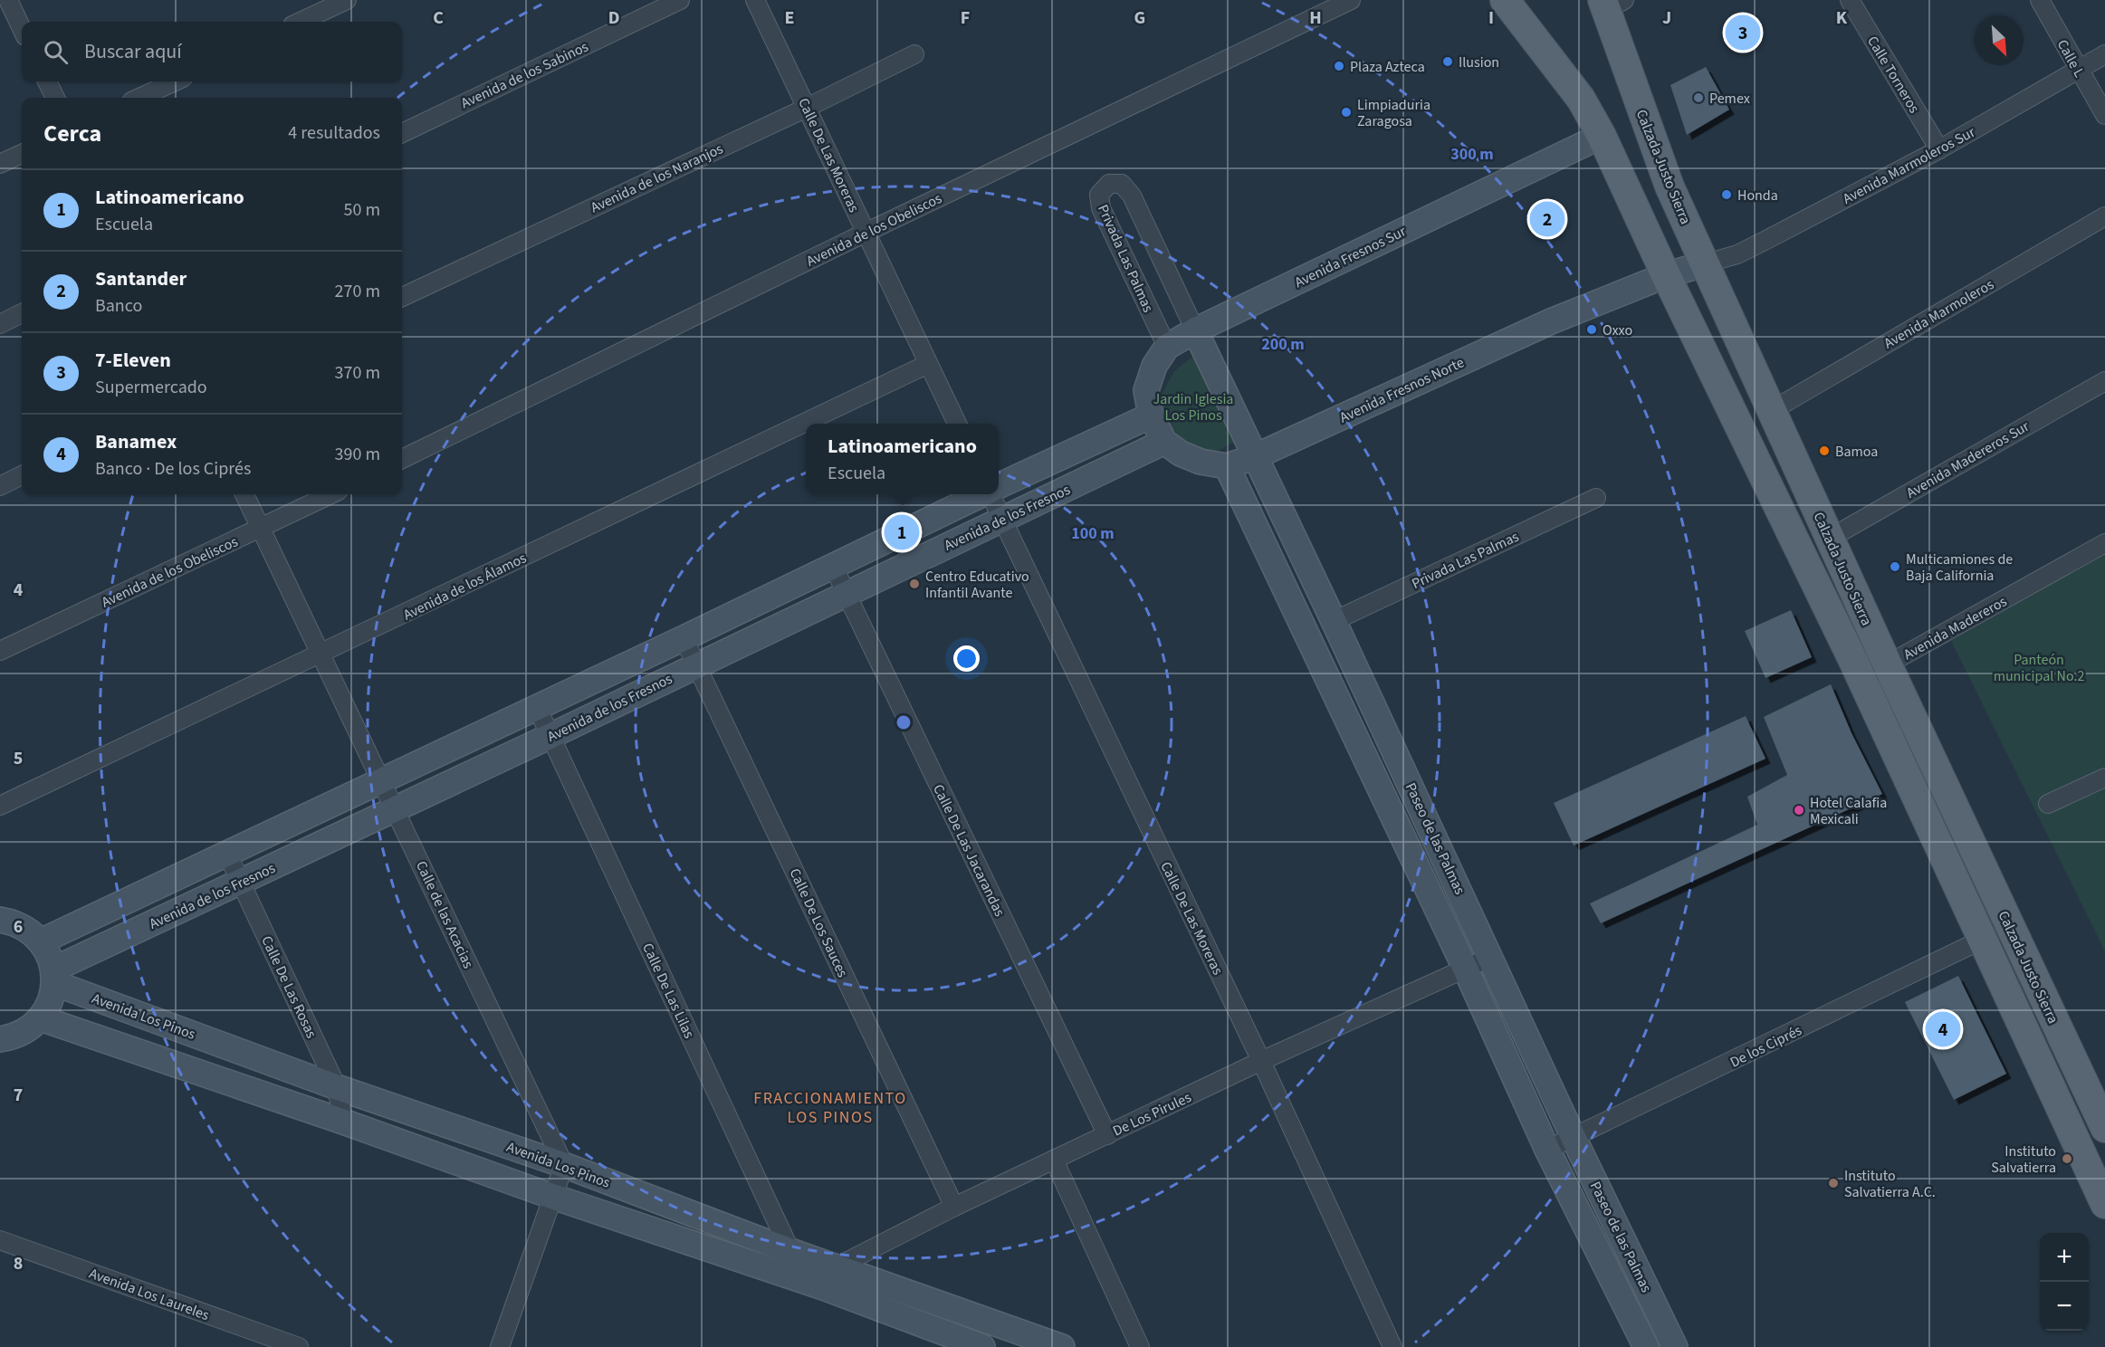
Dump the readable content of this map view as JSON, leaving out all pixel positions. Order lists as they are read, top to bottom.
{
  "streets": {
    "main road": ["Calzada Justo Sierra"],
    "street": [
      "Calle L",
      "Avenida de los Sabinos",
      "Calle Torneros",
      "Calle De Las Moreras",
      "Avenida Marmoleros Sur",
      "Avenida de los Naranjos",
      "Avenida de los Obeliscos",
      "Avenida Fresnos Sur",
      "Privada Las Palmas",
      "Avenida Marmoleros",
      "Avenida Fresnos Norte",
      "Avenida Madereros Sur",
      "Avenida de los Fresnos",
      "Avenida de los Álamos",
      "Avenida Madereros",
      "Paseo de las Palmas",
      "Calle De Las Jacarandas",
      "Calle de las Acacias",
      "Calle De Los Sauces",
      "Calle De Las Rosas",
      "Calle De Las Lilas",
      "Avenida Los Pinos",
      "De los Ciprés",
      "De Los Pirules",
      "Avenida Los Laureles"
    ]
  },
  "crossings": [
    ["Calle L", "Avenida Marmoleros Sur"],
    ["Calle Torneros", "Avenida Marmoleros Sur"],
    ["Calle De Las Moreras", "Avenida de los Naranjos"],
    ["Calle De Las Moreras", "Avenida de los Obeliscos"],
    ["Calle De Las Moreras", "Avenida de los Fresnos"],
    ["Calle De Las Moreras", "Avenida de los Álamos"],
    ["Calle De Las Moreras", "De Los Pirules"],
    ["Avenida Marmoleros Sur", "Calzada Justo Sierra"],
    ["Avenida Marmoleros Sur", "Avenida Fresnos Norte"],
    ["Calzada Justo Sierra", "Avenida Fresnos Sur"],
    ["Calzada Justo Sierra", "Avenida Marmoleros"],
    ["Calzada Justo Sierra", "Avenida Fresnos Norte"],
    ["Calzada Justo Sierra", "Avenida Madereros Sur"],
    ["Calzada Justo Sierra", "Avenida Madereros"],
    ["Calzada Justo Sierra", "De los Ciprés"],
    ["Avenida de los Obeliscos", "Calle de las Acacias"],
    ["Avenida Fresnos Sur", "Privada Las Palmas"],
    ["Avenida Fresnos Sur", "Paseo de las Palmas"],
    ["Privada Las Palmas", "Paseo de las Palmas"],
    ["Avenida Fresnos Norte", "Paseo de las Palmas"],
    ["Avenida de los Fresnos", "Calle De Las Jacarandas"],
    ["Avenida de los Fresnos", "Calle de las Acacias"],
    ["Avenida de los Fresnos", "Calle De Los Sauces"],
    ["Avenida de los Fresnos", "Calle De Las Rosas"],
    ["Avenida de los Fresnos", "Calle De Las Lilas"],
    ["Avenida de los Fresnos", "Avenida Los Pinos"],
    ["Avenida de los Álamos", "Calle de las Acacias"],
    ["Paseo de las Palmas", "De los Ciprés"],
    ["Paseo de las Palmas", "De Los Pirules"],
    ["Calle De Las Jacarandas", "De Los Pirules"],
    ["Calle de las Acacias", "Avenida Los Pinos"],
    ["Calle De Los Sauces", "De Los Pirules"],
    ["Calle De Las Rosas", "Avenida Los Pinos"],
    ["Calle De Las Lilas", "Avenida Los Pinos"],
    ["Avenida Los Pinos", "De Los Pirules"]
  ],
  "districts": ["FRACCIONAMIENTO LOS PINOS"],
  "parks": ["Jardin Iglesia Los Pinos", "Panteón municipal No.2"],
  "places": [
    "Ilusion",
    "Plaza Azteca",
    "Pemex",
    "Limpiaduria Zaragosa",
    "Honda",
    "Oxxo",
    "Bamoa",
    "Multicamiones de Baja California",
    "Centro Educativo Infantil Avante",
    "Hotel Calafia Mexicali",
    "Instituto Salvatierra",
    "Instituto Salvatierra A.C."
  ],
  "north": "bottom right",
  "page": {
    "pins": [
      "3",
      "2",
      "1",
      "4"
    ],
    "search": "Buscar aquí",
    "heading": ["Cerca", "4 resultados"],
    "list": [
      {
        "mark": "1",
        "name": "Latinoamericano",
        "note": "Escuela",
        "value": "50 m"
      },
      {
        "mark": "2",
        "name": "Santander",
        "note": "Banco",
        "value": "270 m"
      },
      {
        "mark": "3",
        "name": "7-Eleven",
        "note": "Supermercado",
        "value": "370 m"
      },
      {
        "mark": "4",
        "name": "Banamex",
        "note": "Banco · De los Ciprés",
        "value": "390 m"
      }
    ],
    "popup": ["Latinoamericano", "Escuela"],
    "map_buttons": ["+", "−"]
  },
  "grid": {
    "columns": [
      "C",
      "D",
      "E",
      "F",
      "G",
      "H",
      "I",
      "J",
      "K"
    ],
    "rows": [
      "4",
      "5",
      "6",
      "7",
      "8"
    ]
  },
  "rings": ["300 m", "200 m", "100 m"]
}
